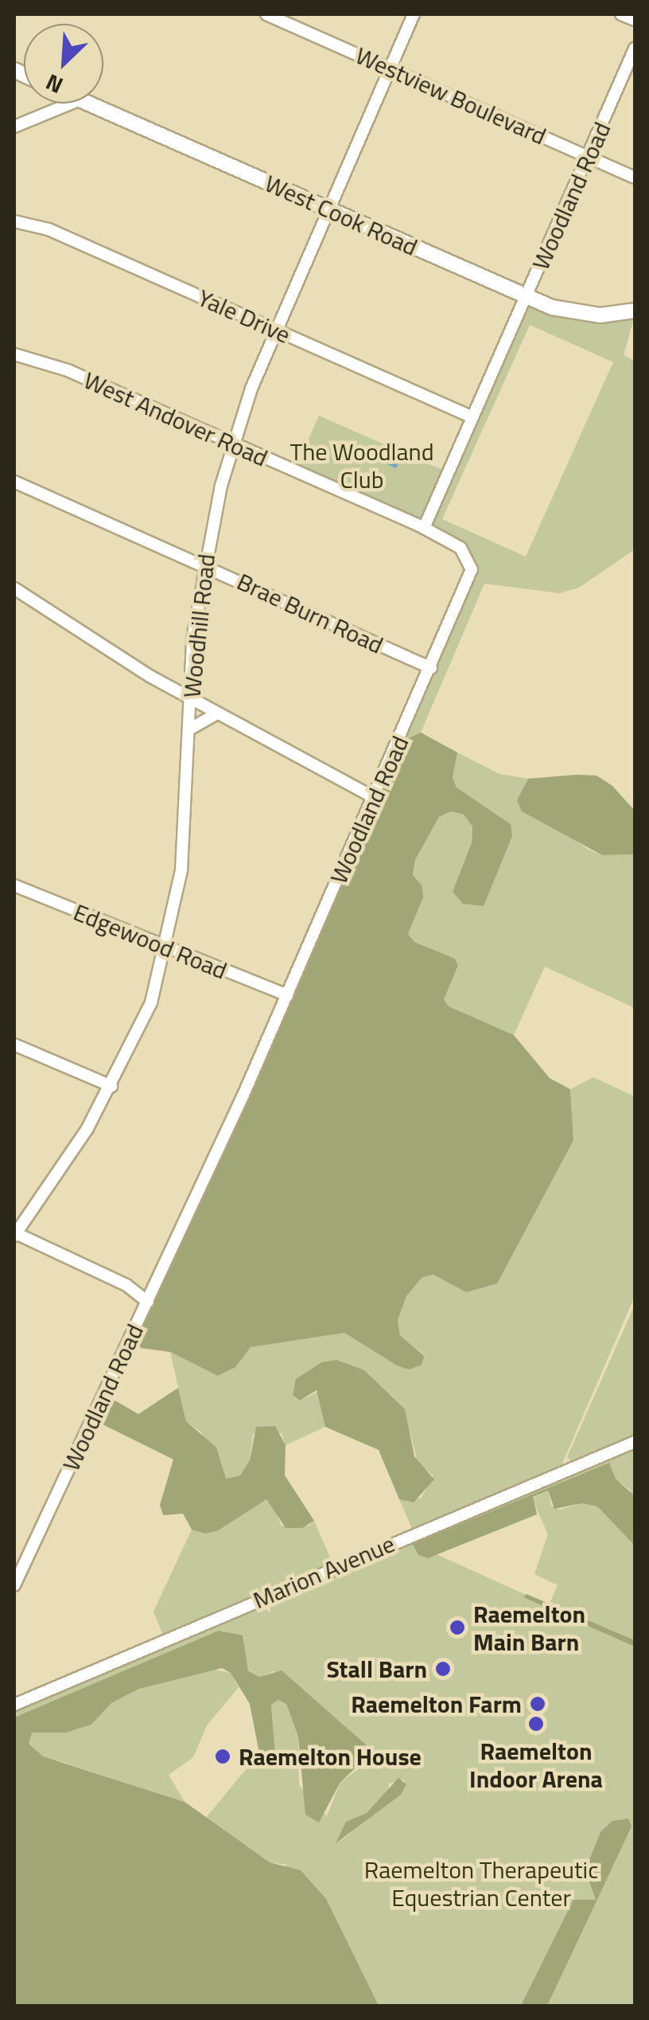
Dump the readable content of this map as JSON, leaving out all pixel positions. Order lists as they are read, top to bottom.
{
  "streets": {
    "main road": ["West Cook Road"],
    "street": [
      "Westview Boulevard",
      "Woodland Road",
      "Yale Drive",
      "West Andover Road",
      "Brae Burn Road",
      "Woodhill Road",
      "Edgewood Road",
      "Marion Avenue"
    ]
  },
  "crossings": [
    ["Westview Boulevard", "Woodland Road"],
    ["Westview Boulevard", "Woodhill Road"],
    ["Woodland Road", "West Cook Road"],
    ["Woodland Road", "Yale Drive"],
    ["Woodland Road", "West Andover Road"],
    ["Woodland Road", "Brae Burn Road"],
    ["Woodland Road", "Edgewood Road"],
    ["West Cook Road", "Woodhill Road"],
    ["Yale Drive", "Woodhill Road"],
    ["West Andover Road", "Woodhill Road"],
    ["Brae Burn Road", "Woodhill Road"],
    ["Woodhill Road", "Edgewood Road"]
  ],
  "parks": ["The Woodland Club", "Raemelton Therapeutic Equestrian Center"],
  "places": [
    "Raemelton Main Barn",
    "Stall Barn",
    "Raemelton Farm",
    "Raemelton Indoor Arena",
    "Raemelton House"
  ],
  "north": "bottom left"
}
